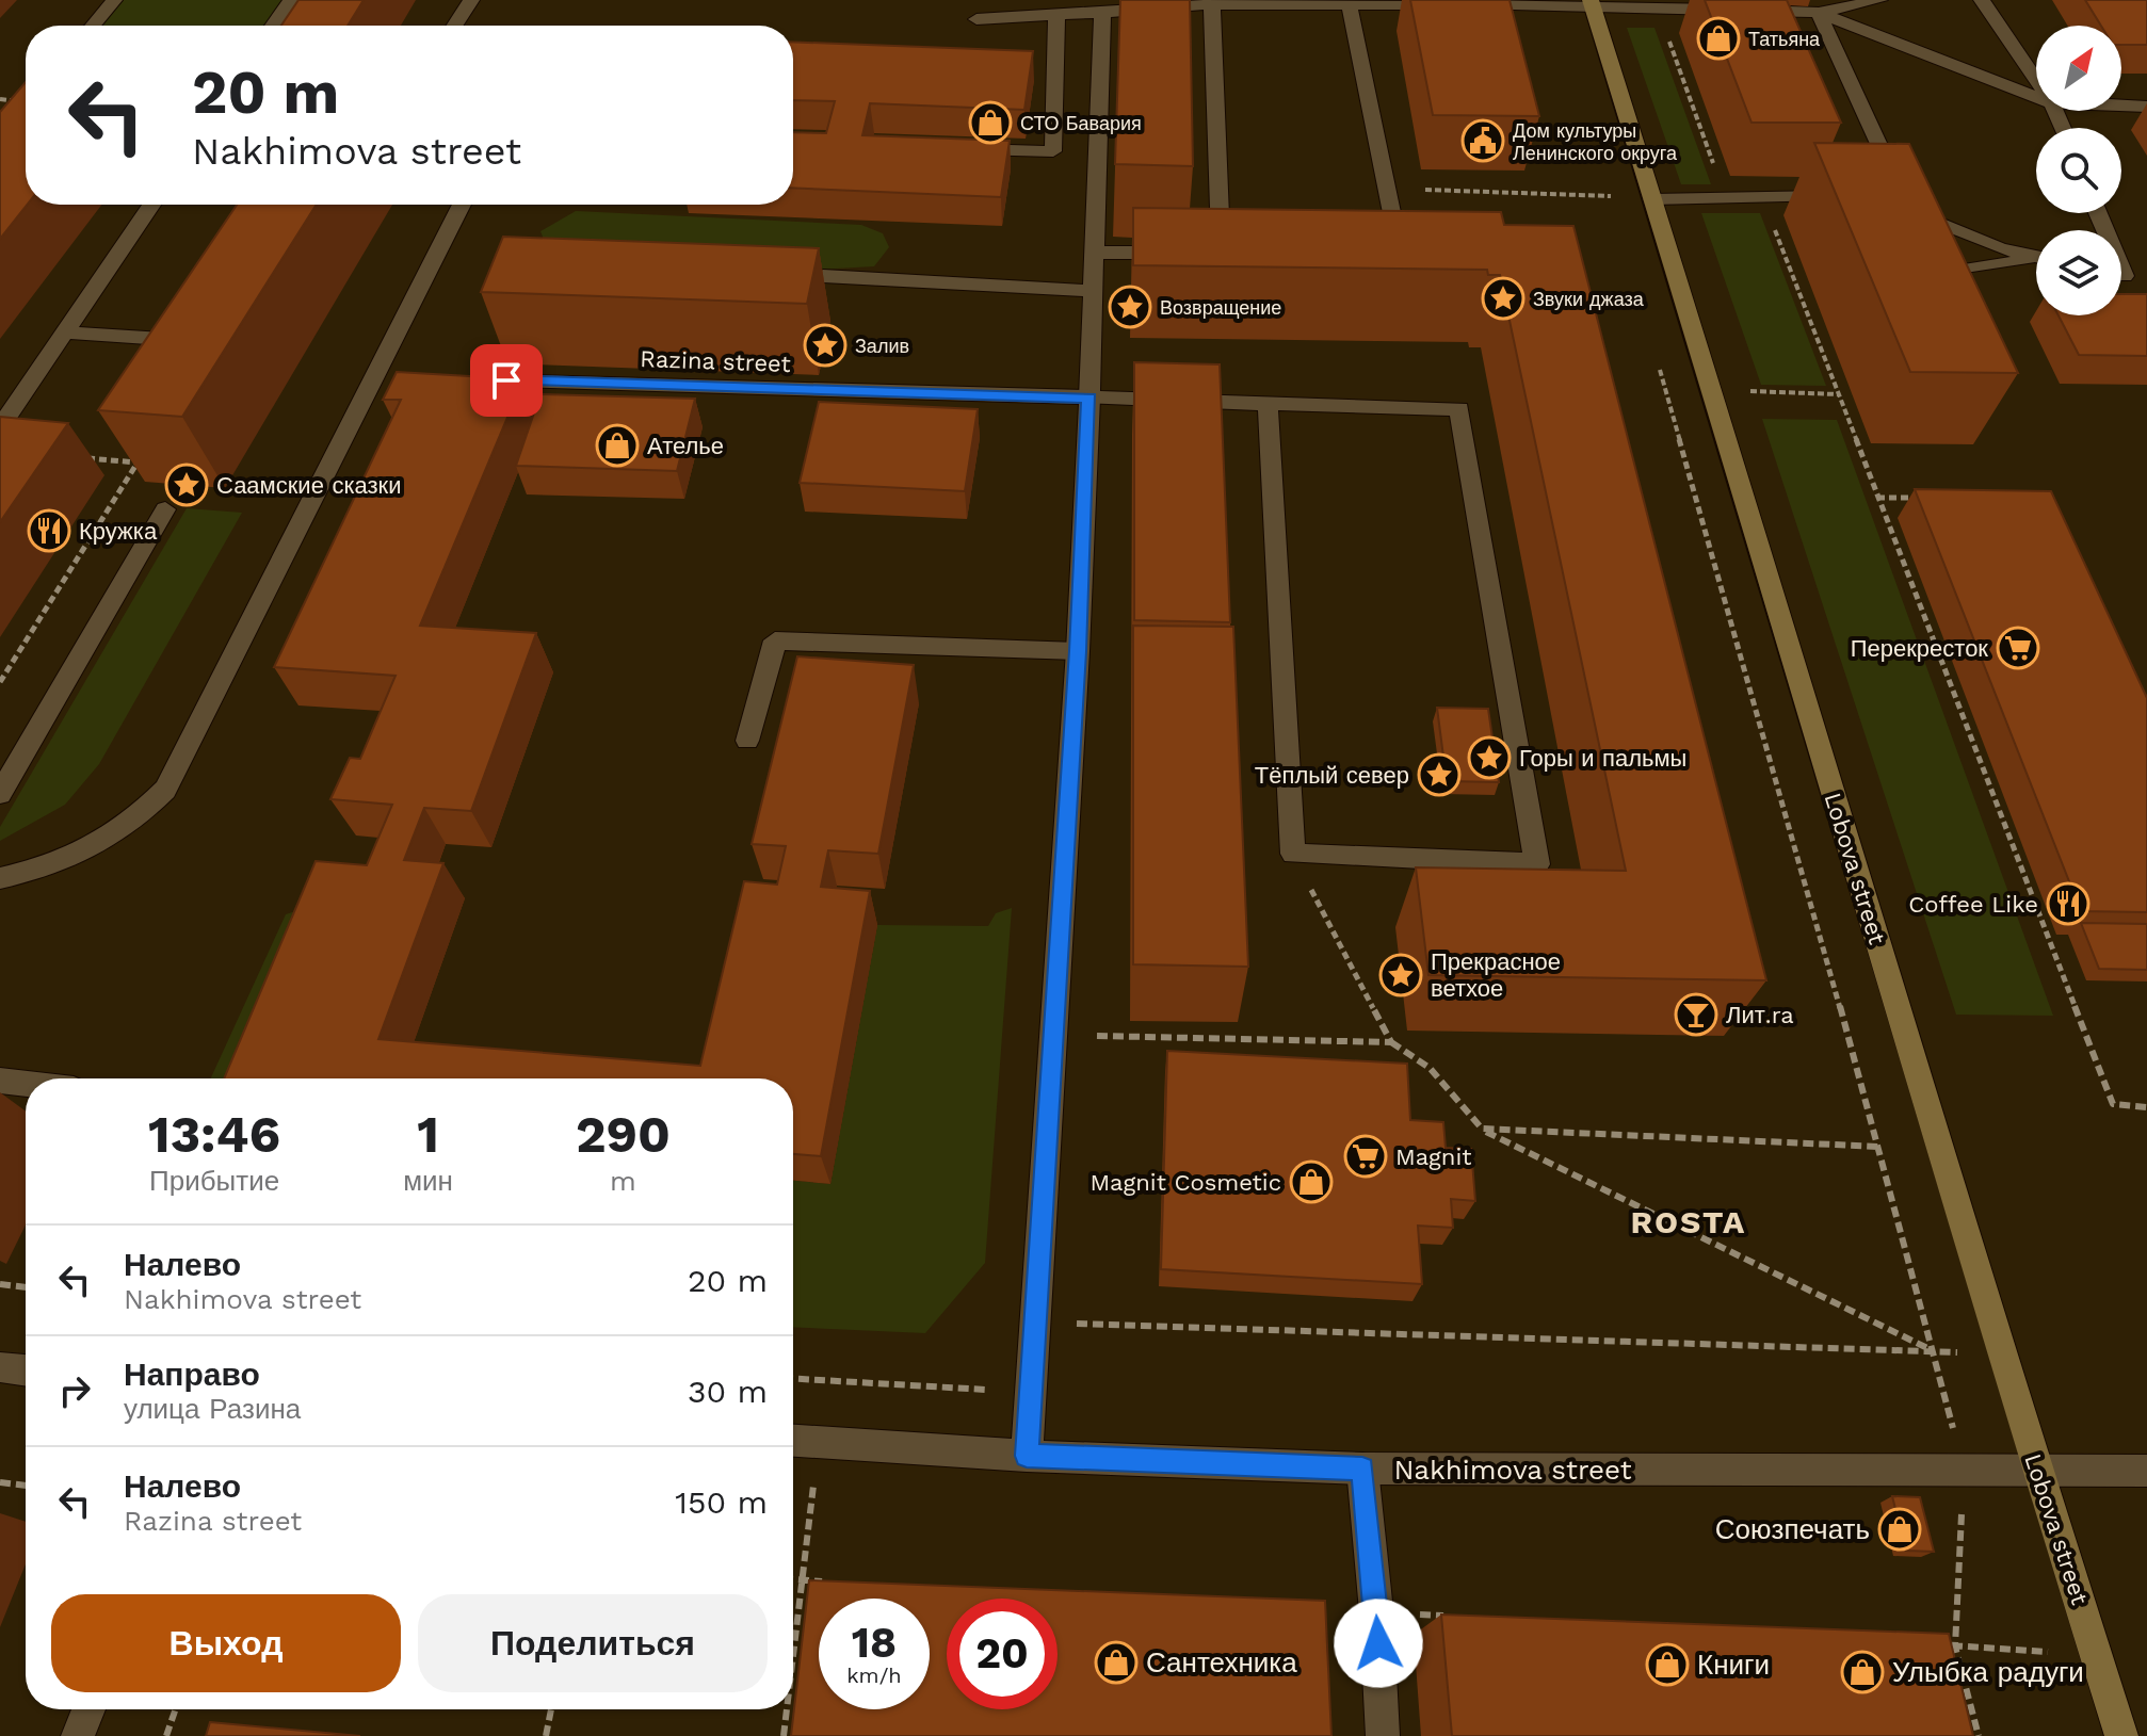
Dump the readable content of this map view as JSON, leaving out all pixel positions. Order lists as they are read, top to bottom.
{
  "streets": {
    "street": ["Razina street", "Lobova street", "Nakhimova street"]
  },
  "crossings": [
    ["Lobova street", "Nakhimova street"]
  ],
  "districts": ["ROSTA"],
  "places": {
    "shop": [
      "Татьяна",
      "СТО Бавария",
      "Ателье",
      "Magnit Cosmetic",
      "Союзпечать",
      "Сантехника",
      "Книги",
      "Улыбка радуги"
    ],
    "public building": ["Дом культуры Ленинского округа"],
    "place": [
      "Звуки джаза",
      "Возвращение",
      "Залив",
      "Саамские сказки",
      "Горы и пальмы",
      "Тёплый север",
      "Прекрасное ветхое"
    ],
    "restaurant": ["Кружка", "Coffee Like"],
    "supermarket": ["Перекресток", "Magnit"],
    "bar": ["Лит.ra"]
  },
  "north": "top right",
  "page": {
    "turn": ["20 m", "Nakhimova street"],
    "eta": [
      "13:46",
      "Прибытие",
      "1",
      "мин",
      "290",
      "m"
    ],
    "list": [
      {
        "name": "Налево",
        "note": "Nakhimova street",
        "value": "20 m"
      },
      {
        "name": "Направо",
        "note": "улица Разина",
        "value": "30 m"
      },
      {
        "name": "Налево",
        "note": "Razina street",
        "value": "150 m"
      }
    ],
    "buttons": ["Выход", "Поделиться"],
    "speed": "18 km/h",
    "limit": "20"
  }
}
